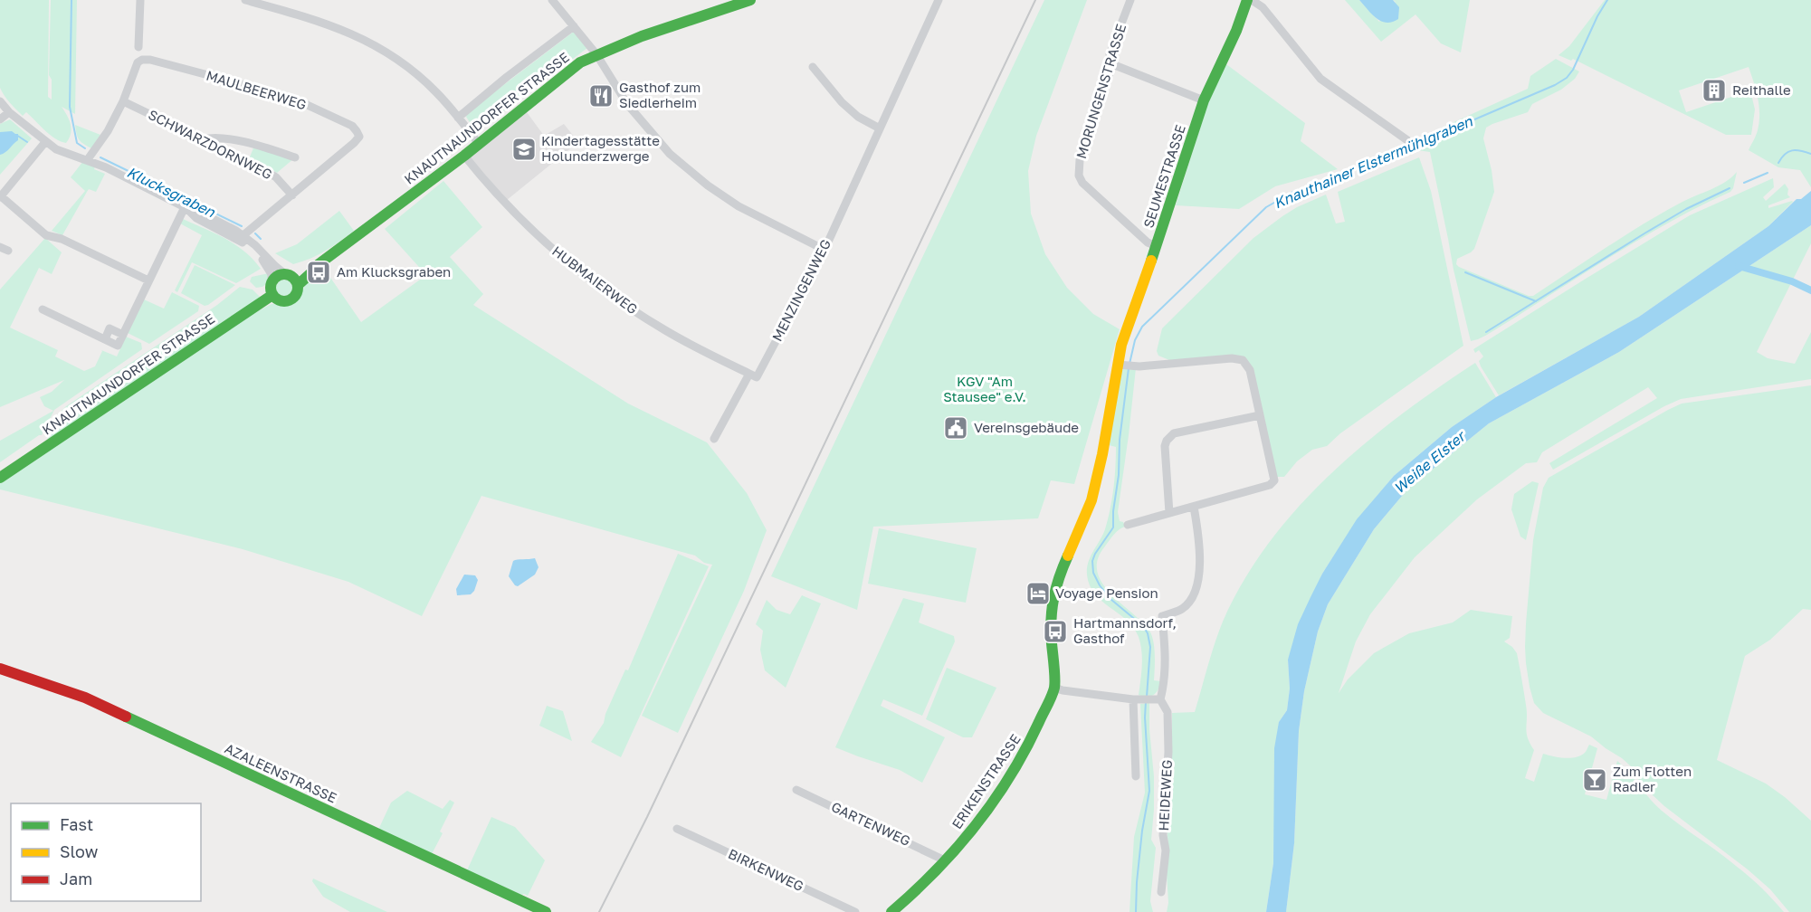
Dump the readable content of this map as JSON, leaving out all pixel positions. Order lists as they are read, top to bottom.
{
  "streets": {
    "street": [
      "MAULBEERWEG",
      "MORUNGENSTRASSE",
      "KNAUTNAUNDORFER STRASSE",
      "SCHWARZDORNWEG",
      "SEUMESTRASSE",
      "HUBMAIERWEG",
      "MENZINGENWEG",
      "AZALEENSTRASSE",
      "ERIKENSTRASSE",
      "HEIDEWEG",
      "GARTENWEG",
      "BIRKENWEG"
    ]
  },
  "crossings": [
    ["MAULBEERWEG", "SCHWARZDORNWEG"],
    ["MORUNGENSTRASSE", "SEUMESTRASSE"],
    ["KNAUTNAUNDORFER STRASSE", "HUBMAIERWEG"],
    ["SEUMESTRASSE", "ERIKENSTRASSE"],
    ["HUBMAIERWEG", "MENZINGENWEG"],
    ["ERIKENSTRASSE", "GARTENWEG"]
  ],
  "water": ["Knauthainer Elstermühlgraben", "Klucksgraben", "Weiße Elster"],
  "parks": ["KGV \"Am Stausee\" e.V."],
  "places": {
    "building": ["Reithalle"],
    "restaurant": ["Gasthof zum Siedlerheim"],
    "school or university": ["Kindertagesstätte Holunderzwerge"],
    "bus stop": ["Am Klucksgraben", "Hartmannsdorf, Gasthof"],
    "public building": ["Vereinsgebäude"],
    "hotel": ["Voyage Pension"],
    "bar": ["Zum Flotten Radler"]
  },
  "legend": ["Fast", "Slow", "Jam"]
}
